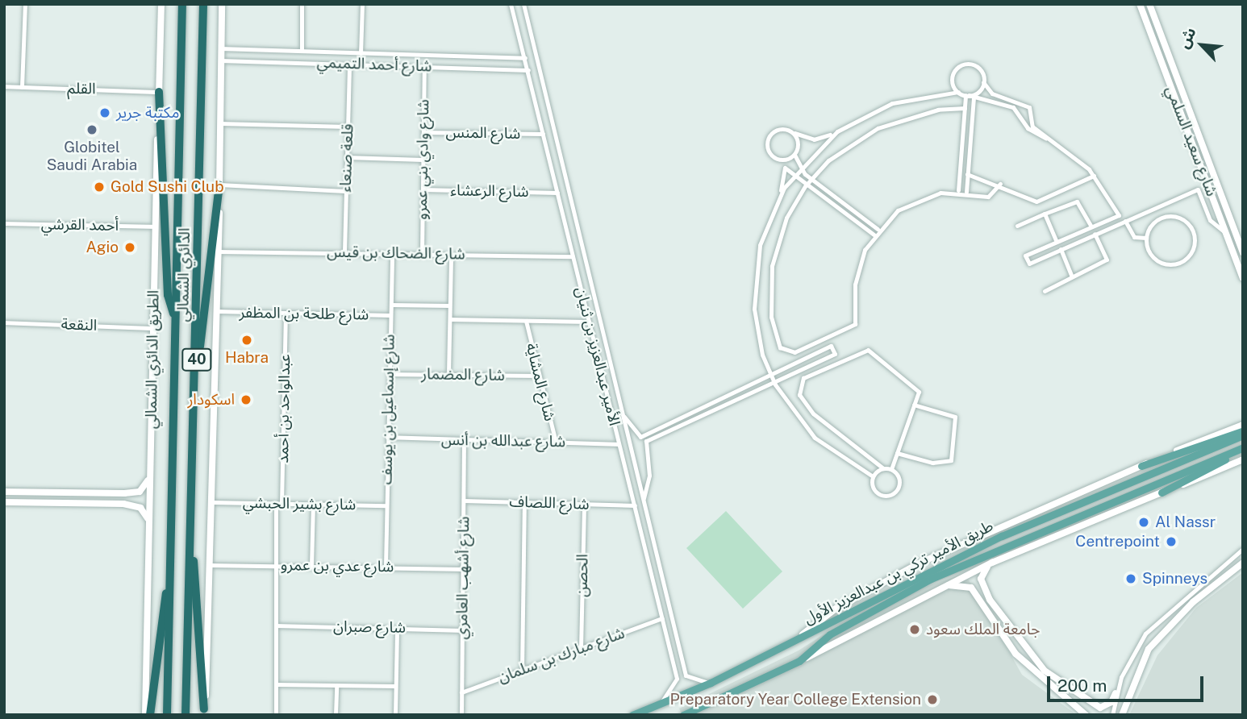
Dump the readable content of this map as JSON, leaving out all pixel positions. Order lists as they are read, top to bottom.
{
  "streets": {
    "highway": ["الدائري الشمالي", "40"],
    "main road": ["شارع سعيد السلمي", "الطريق الدائري الشمالي", "طريق الأمير تركي بن عبدالعزيز الأول"],
    "street": [
      "شارع أحمد التميمي",
      "القلم",
      "شارع المنس",
      "قلعة صنعاء",
      "شارع وادي بني عمرو",
      "شارع الرعشاء",
      "أحمد القرشي",
      "شارع الضحاك بن قيس",
      "شارع طلحة بن المظفر",
      "النقعة",
      "الأمير عبدالعزيز بن ثنيان",
      "شارع المضمار",
      "شارع المشاية",
      "عبدالواحد بن أحمد",
      "شارع إسماعيل بن يوسف",
      "شارع عبدالله بن أنس",
      "شارع اللصاف",
      "شارع بشير الحبشي",
      "شارع عدي بن عمرو",
      "الحصن",
      "شارع أشهب العامري",
      "شارع صبران",
      "شارع مبارك بن سلمان"
    ]
  },
  "crossings": [
    ["شارع أحمد التميمي", "قلعة صنعاء"],
    ["شارع أحمد التميمي", "شارع وادي بني عمرو"],
    ["شارع أحمد التميمي", "الأمير عبدالعزيز بن ثنيان"],
    ["القلم", "الطريق الدائري الشمالي"],
    ["شارع المنس", "شارع وادي بني عمرو"],
    ["شارع المنس", "الأمير عبدالعزيز بن ثنيان"],
    ["قلعة صنعاء", "شارع الضحاك بن قيس"],
    ["شارع وادي بني عمرو", "شارع الرعشاء"],
    ["شارع وادي بني عمرو", "شارع الضحاك بن قيس"],
    ["شارع الرعشاء", "الأمير عبدالعزيز بن ثنيان"],
    ["أحمد القرشي", "الطريق الدائري الشمالي"],
    ["شارع الضحاك بن قيس", "الأمير عبدالعزيز بن ثنيان"],
    ["شارع الضحاك بن قيس", "شارع إسماعيل بن يوسف"],
    ["شارع طلحة بن المظفر", "عبدالواحد بن أحمد"],
    ["شارع طلحة بن المظفر", "شارع إسماعيل بن يوسف"],
    ["النقعة", "الطريق الدائري الشمالي"],
    ["الأمير عبدالعزيز بن ثنيان", "شارع عبدالله بن أنس"],
    ["الأمير عبدالعزيز بن ثنيان", "شارع اللصاف"],
    ["الأمير عبدالعزيز بن ثنيان", "شارع مبارك بن سلمان"],
    ["شارع المضمار", "شارع المشاية"],
    ["شارع المضمار", "شارع إسماعيل بن يوسف"],
    ["شارع المشاية", "شارع عبدالله بن أنس"],
    ["عبدالواحد بن أحمد", "شارع بشير الحبشي"],
    ["شارع إسماعيل بن يوسف", "شارع عبدالله بن أنس"],
    ["شارع إسماعيل بن يوسف", "شارع بشير الحبشي"],
    ["شارع إسماعيل بن يوسف", "شارع عدي بن عمرو"],
    ["شارع عبدالله بن أنس", "شارع أشهب العامري"],
    ["شارع اللصاف", "الحصن"],
    ["شارع اللصاف", "شارع أشهب العامري"],
    ["شارع عدي بن عمرو", "شارع أشهب العامري"],
    ["الحصن", "شارع مبارك بن سلمان"],
    ["شارع أشهب العامري", "شارع صبران"],
    ["شارع أشهب العامري", "شارع مبارك بن سلمان"]
  ],
  "places": [
    "مكتبة جرير",
    "Globitel Saudi Arabia",
    "Gold Sushi Club",
    "Agio",
    "Habra",
    "اسكودار",
    "Al Nassr",
    "Centrepoint",
    "Spinneys",
    "جامعة الملك سعود",
    "Preparatory Year College Extension"
  ],
  "scale_bar": "200 m",
  "north": "top left"
}
